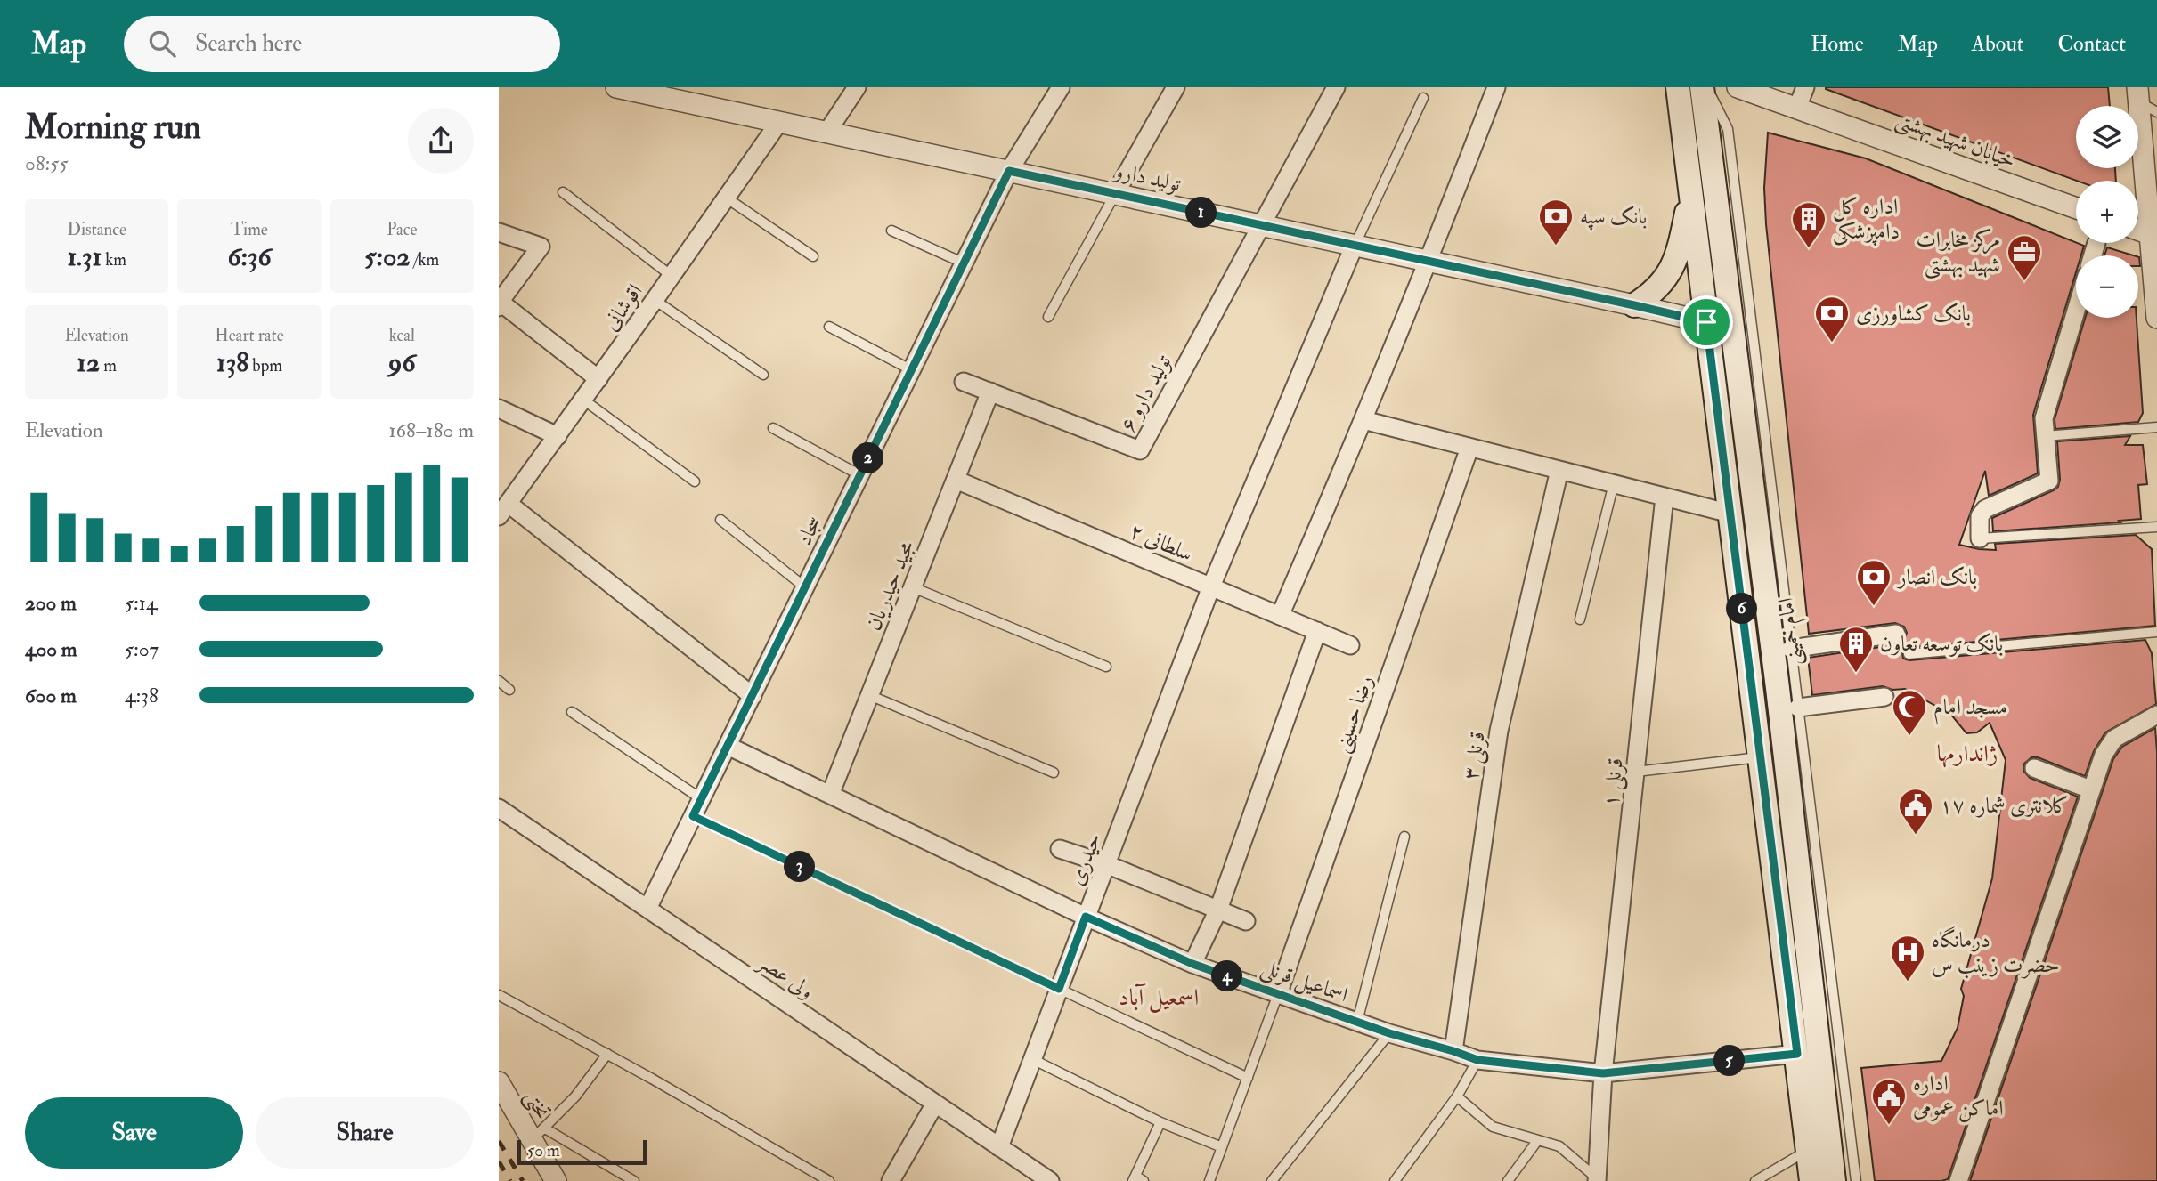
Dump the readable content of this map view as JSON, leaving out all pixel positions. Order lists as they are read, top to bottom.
{
  "streets": {
    "main road": ["امام خمینی"],
    "street": [
      "خیابان شهید بهشتی",
      "تولید دارو",
      "اقوشانی",
      "تولید دارو ۶",
      "سجاد",
      "۲ سلطانی",
      "مجید حیدریان",
      "رضا حسینی",
      "قرنلی ۳",
      "قرنلی ۱",
      "حیدری",
      "ولی عصر",
      "اسماعیل قرنلی",
      "تختی"
    ]
  },
  "crossings": [
    ["تولید دارو", "اقوشانی"],
    ["تولید دارو", "تولید دارو ۶"],
    ["تولید دارو", "سجاد"],
    ["تولید دارو", "امام خمینی"],
    ["تولید دارو", "حیدری"],
    ["تولید دارو ۶", "مجید حیدریان"],
    ["سجاد", "ولی عصر"],
    ["سجاد", "اسماعیل قرنلی"],
    ["۲ سلطانی", "مجید حیدریان"],
    ["۲ سلطانی", "حیدری"],
    ["مجید حیدریان", "اسماعیل قرنلی"],
    ["امام خمینی", "اسماعیل قرنلی"],
    ["رضا حسینی", "اسماعیل قرنلی"],
    ["قرنلی ۳", "اسماعیل قرنلی"],
    ["قرنلی ۱", "اسماعیل قرنلی"],
    ["حیدری", "ولی عصر"],
    ["حیدری", "اسماعیل قرنلی"]
  ],
  "districts": ["ژاندارمها", "اسمعیل آباد"],
  "places": {
    "bank": ["بانک سپه", "بانک کشاورزی", "بانک انصار"],
    "building": ["اداره کل دامپزشکی", "بانک توسعه تعاون"],
    "office": ["مرکز مخابرات شهید بهشتی"],
    "mosque": ["مسجد امام"],
    "public building": ["کلانتری شماره ۱۷", "اداره اماکن عمومی"],
    "hospital": ["درمانگاه حضرت زینب س"]
  },
  "scale_bar": "50 m",
  "page": {
    "header": "Map",
    "search": "Search here",
    "nav": [
      "Home",
      "Map",
      "About",
      "Contact"
    ],
    "heading": ["Morning run", "08:55"],
    "map_buttons": ["+", "−"],
    "stats": [
      ["Distance", "1.31 km"],
      ["Time", "6:36"],
      ["Pace", "5:02 /km"],
      ["Elevation", "12 m"],
      ["Heart rate", "138 bpm"],
      ["kcal", "96"]
    ],
    "pins": [
      "1",
      "2",
      "6",
      "3",
      "4",
      "5"
    ],
    "chart": ["Elevation", "168–180 m"],
    "list": [
      {
        "name": "200 m",
        "note": "5:14"
      },
      {
        "name": "400 m",
        "note": "5:07"
      },
      {
        "name": "600 m",
        "note": "4:38"
      }
    ],
    "buttons": ["Save", "Share"],
    "scale": "50 m"
  }
}
